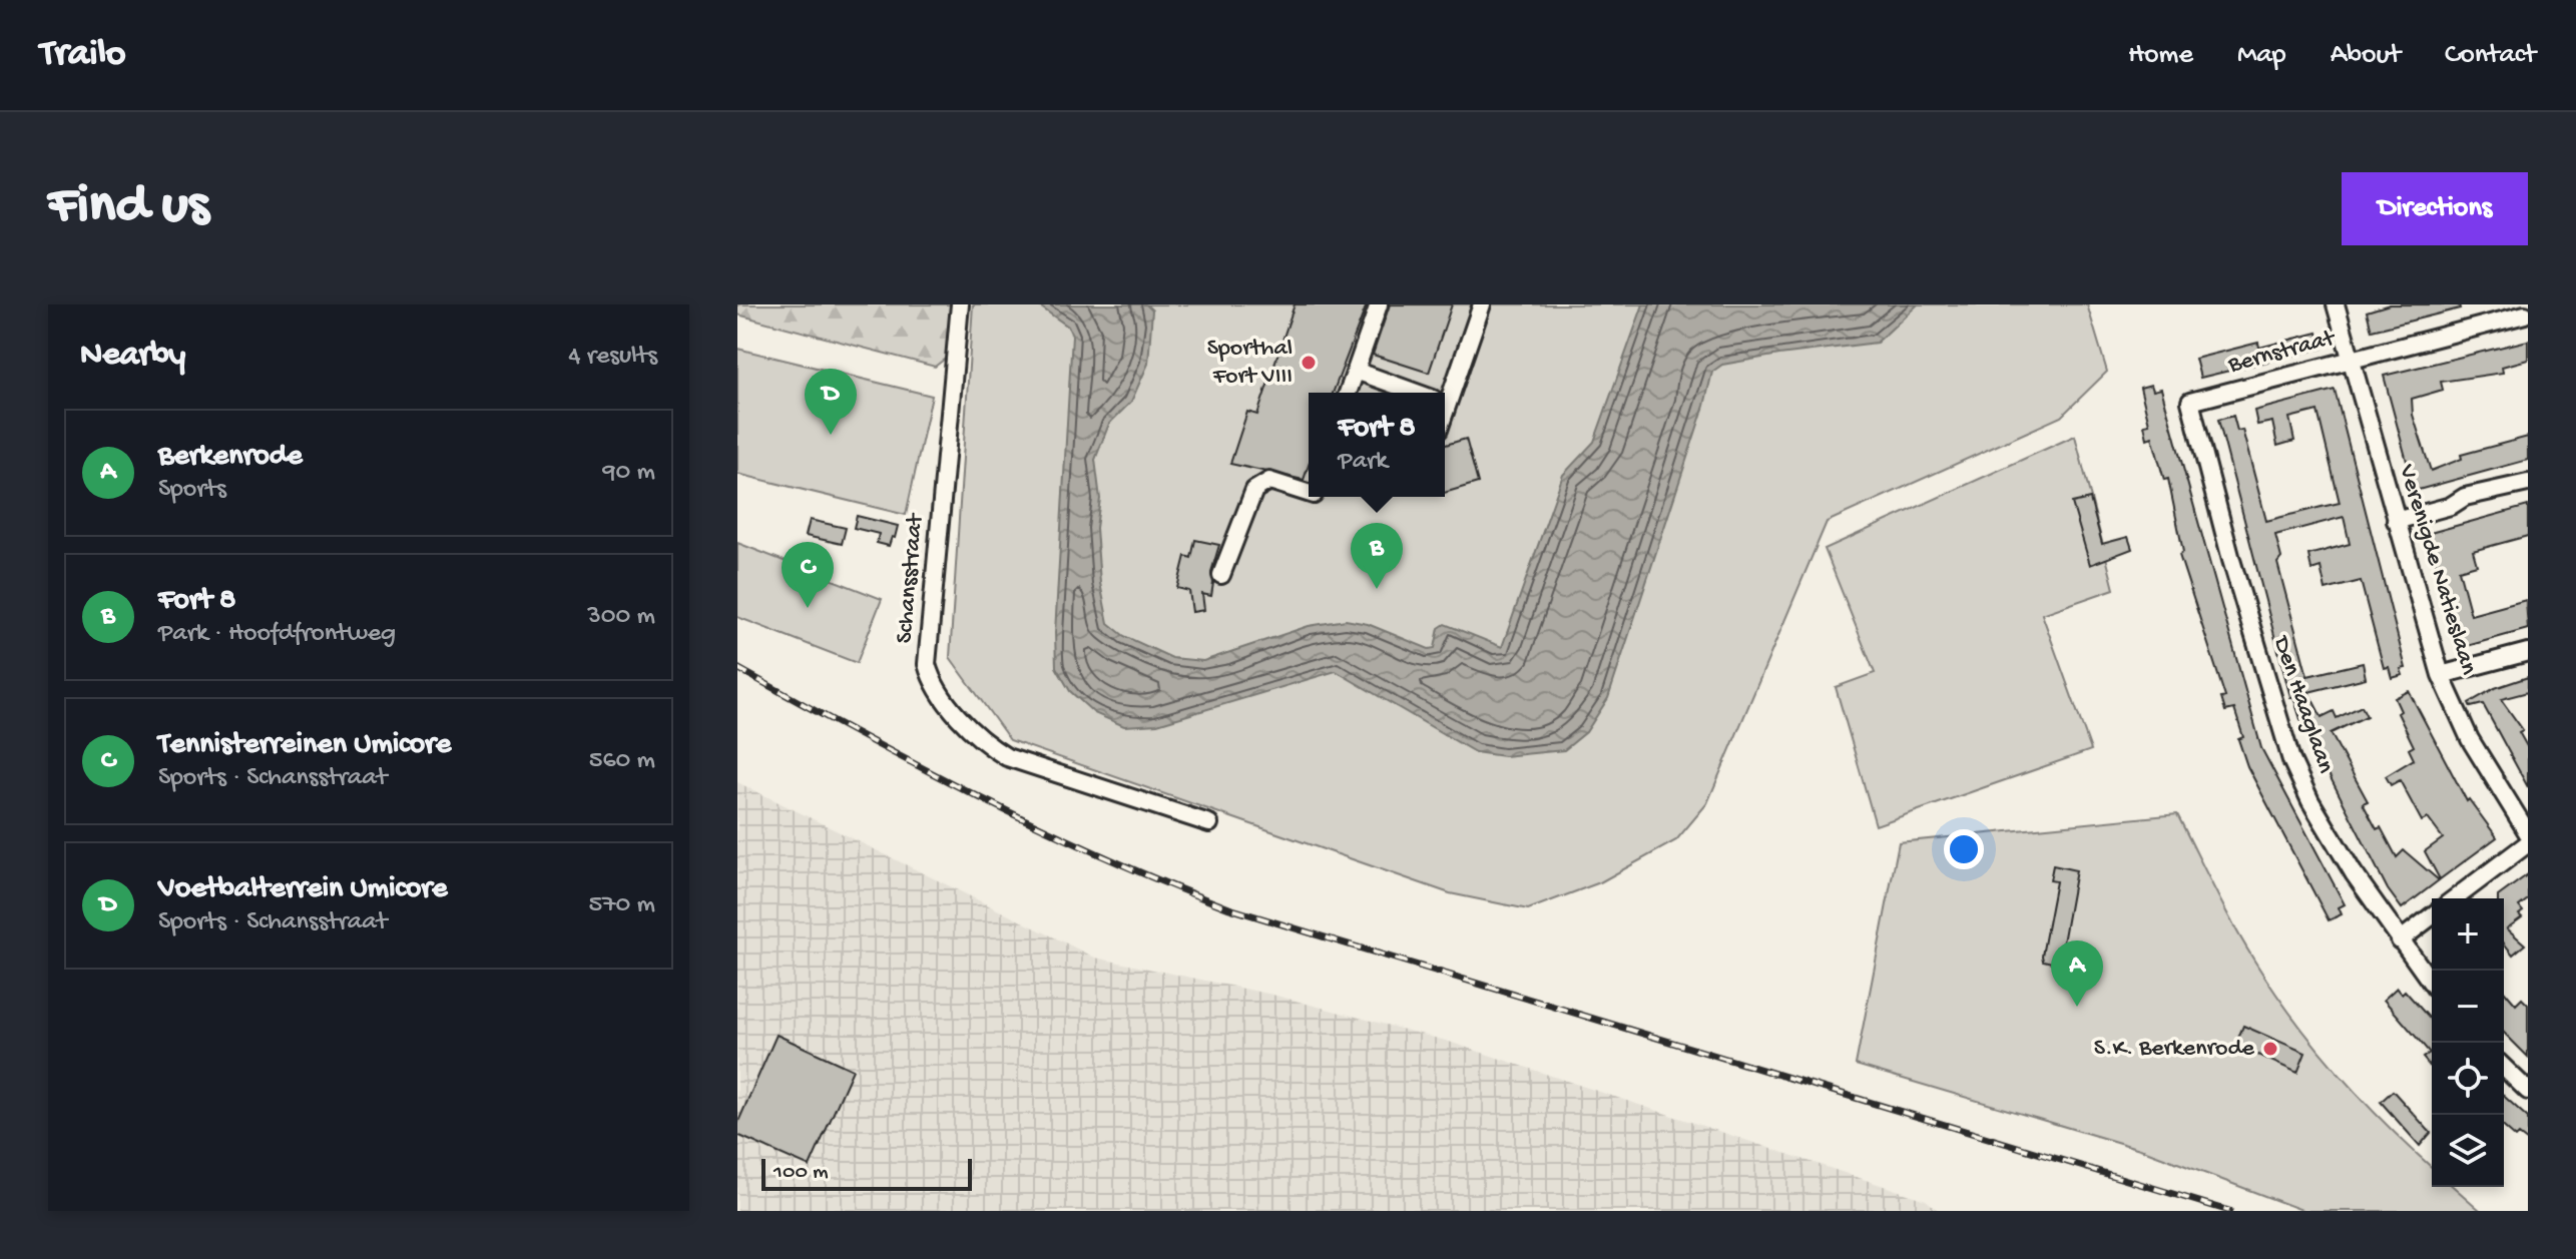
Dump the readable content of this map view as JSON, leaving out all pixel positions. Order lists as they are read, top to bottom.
{
  "streets": {
    "street": [
      "Bernstraat",
      "Verenigde Natieslaan",
      "Schansstraat",
      "Den Haaglaan"
    ]
  },
  "crossings": [
    ["Bernstraat", "Verenigde Natieslaan"],
    ["Bernstraat", "Den Haaglaan"]
  ],
  "places": ["Sporthal Fort VIII", "S.K. Berkenrode"],
  "scale_bar": "100 m",
  "page": {
    "header": "Trailo",
    "nav": [
      "Home",
      "Map",
      "About",
      "Contact"
    ],
    "buttons": "Directions",
    "title": "Find us",
    "heading": ["Nearby", "4 results"],
    "pins": [
      "D",
      "B",
      "C",
      "A"
    ],
    "popup": ["Fort 8", "Park"],
    "list": [
      {
        "mark": "A",
        "name": "Berkenrode",
        "note": "Sports",
        "value": "90 m"
      },
      {
        "mark": "B",
        "name": "Fort 8",
        "note": "Park · Hoofdfrontweg",
        "value": "300 m"
      },
      {
        "mark": "C",
        "name": "Tennisterreinen Umicore",
        "note": "Sports · Schansstraat",
        "value": "560 m"
      },
      {
        "mark": "D",
        "name": "Voetbalterrein Umicore",
        "note": "Sports · Schansstraat",
        "value": "570 m"
      }
    ],
    "map_buttons": ["+", "−"],
    "scale": "100 m"
  }
}
